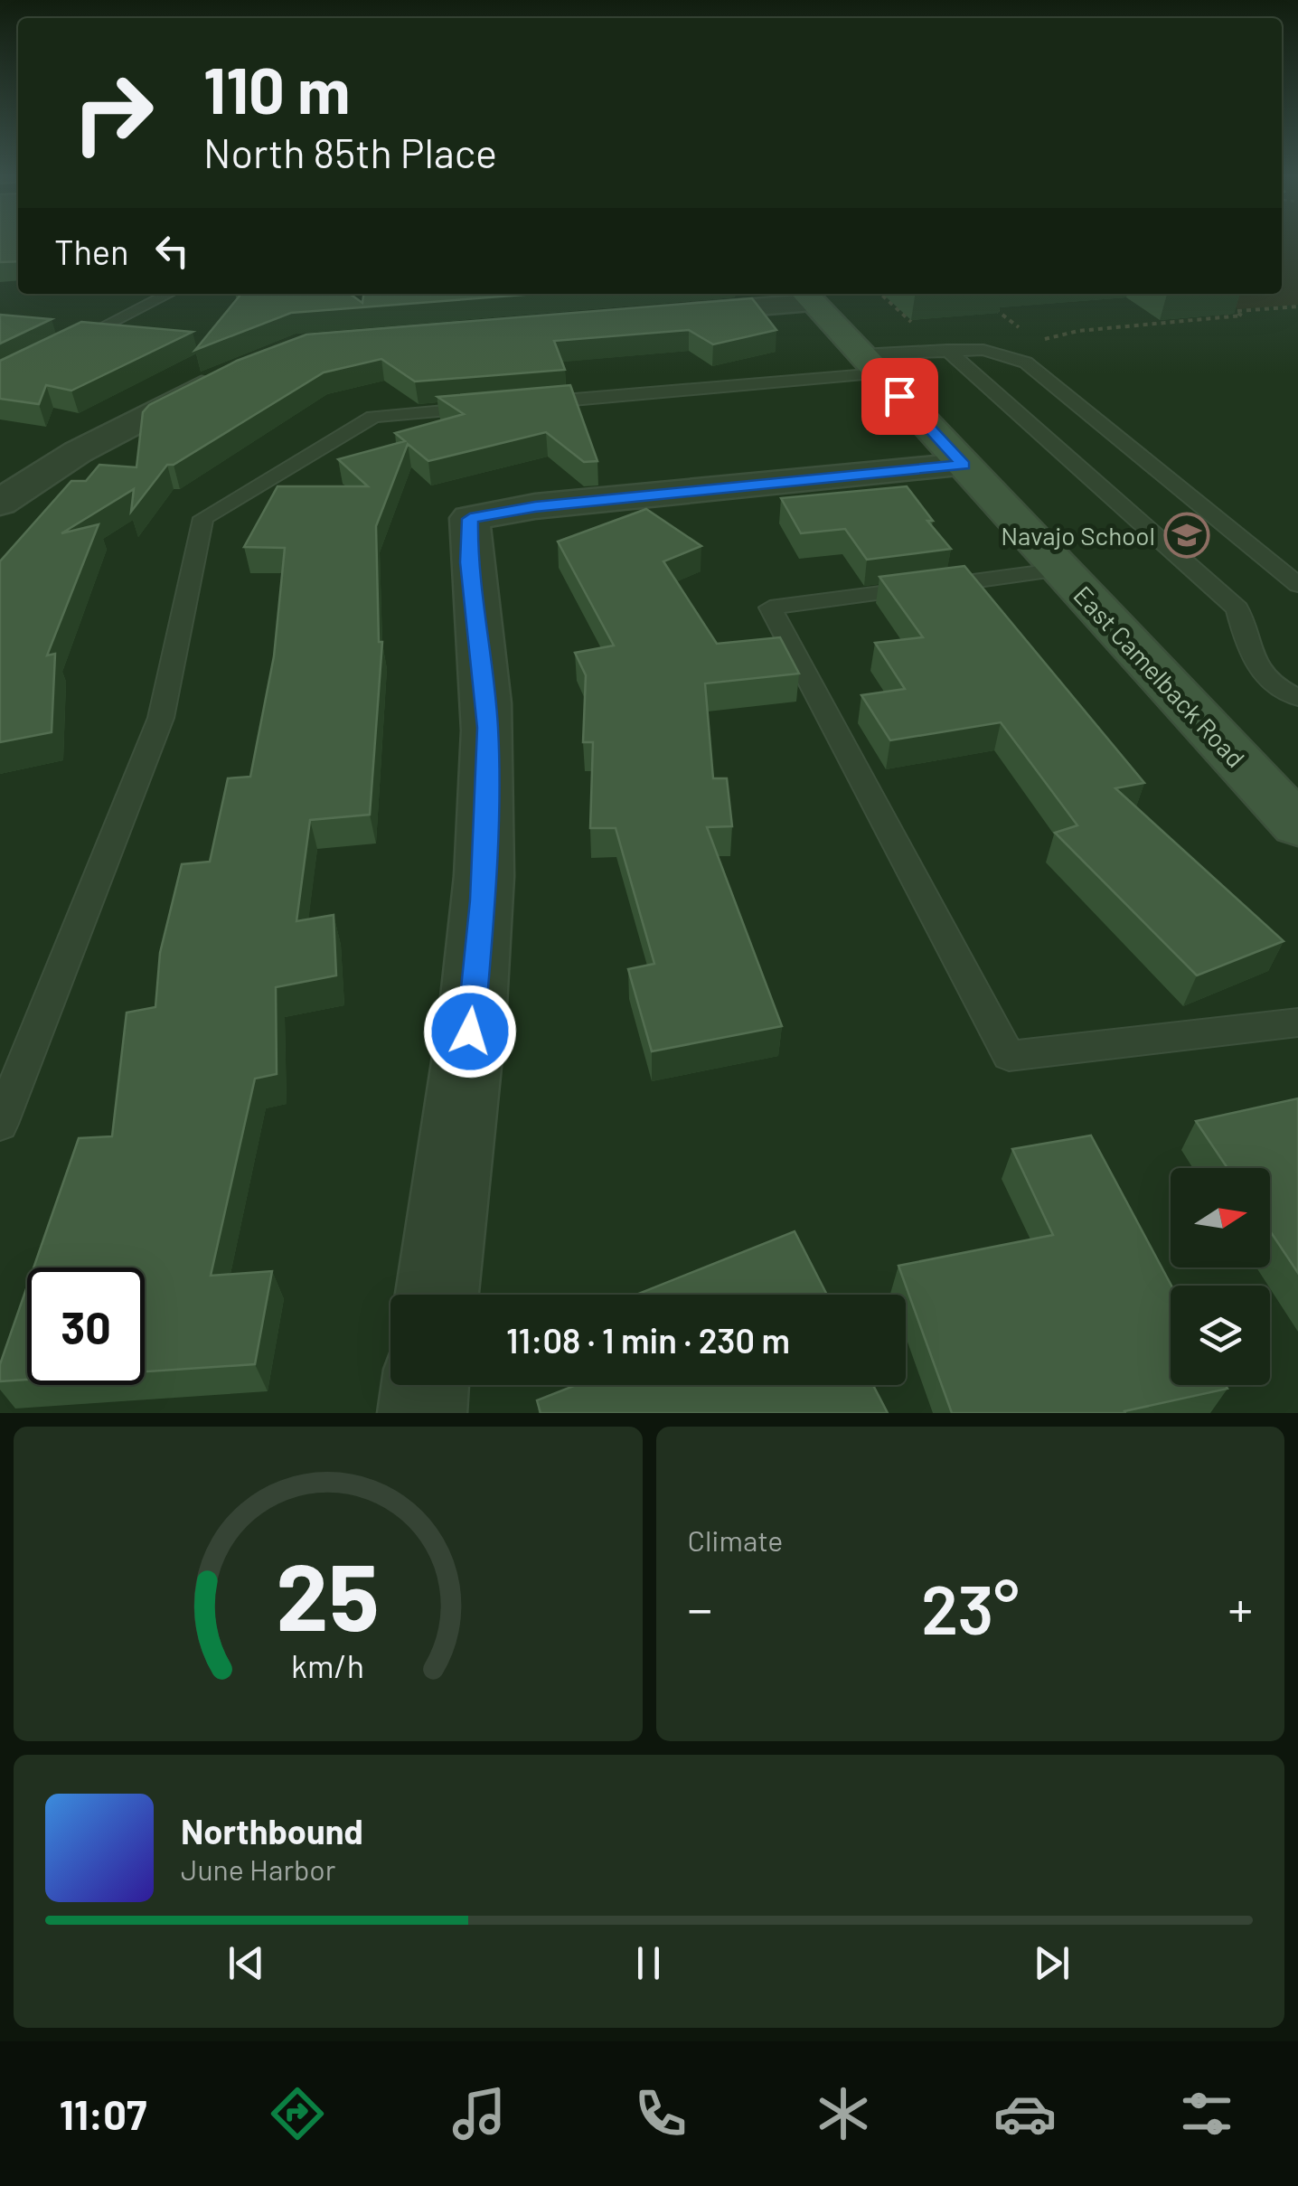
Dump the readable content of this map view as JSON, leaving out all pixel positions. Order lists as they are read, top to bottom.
{
  "streets": {
    "main road": ["East Camelback Road"]
  },
  "places": {
    "school or university": ["Navajo School"]
  },
  "north": "right",
  "page": {
    "turn": ["110 m", "North 85th Place"],
    "then": "Then",
    "limit": "30",
    "trip": "11:08 · 1 min · 230 m",
    "tile": "Climate",
    "heat": ["−", "23°", "+"],
    "song": ["Northbound", "June Harbor"],
    "tabs": "11:07",
    "gauge": ["25", "km/h"]
  }
}
